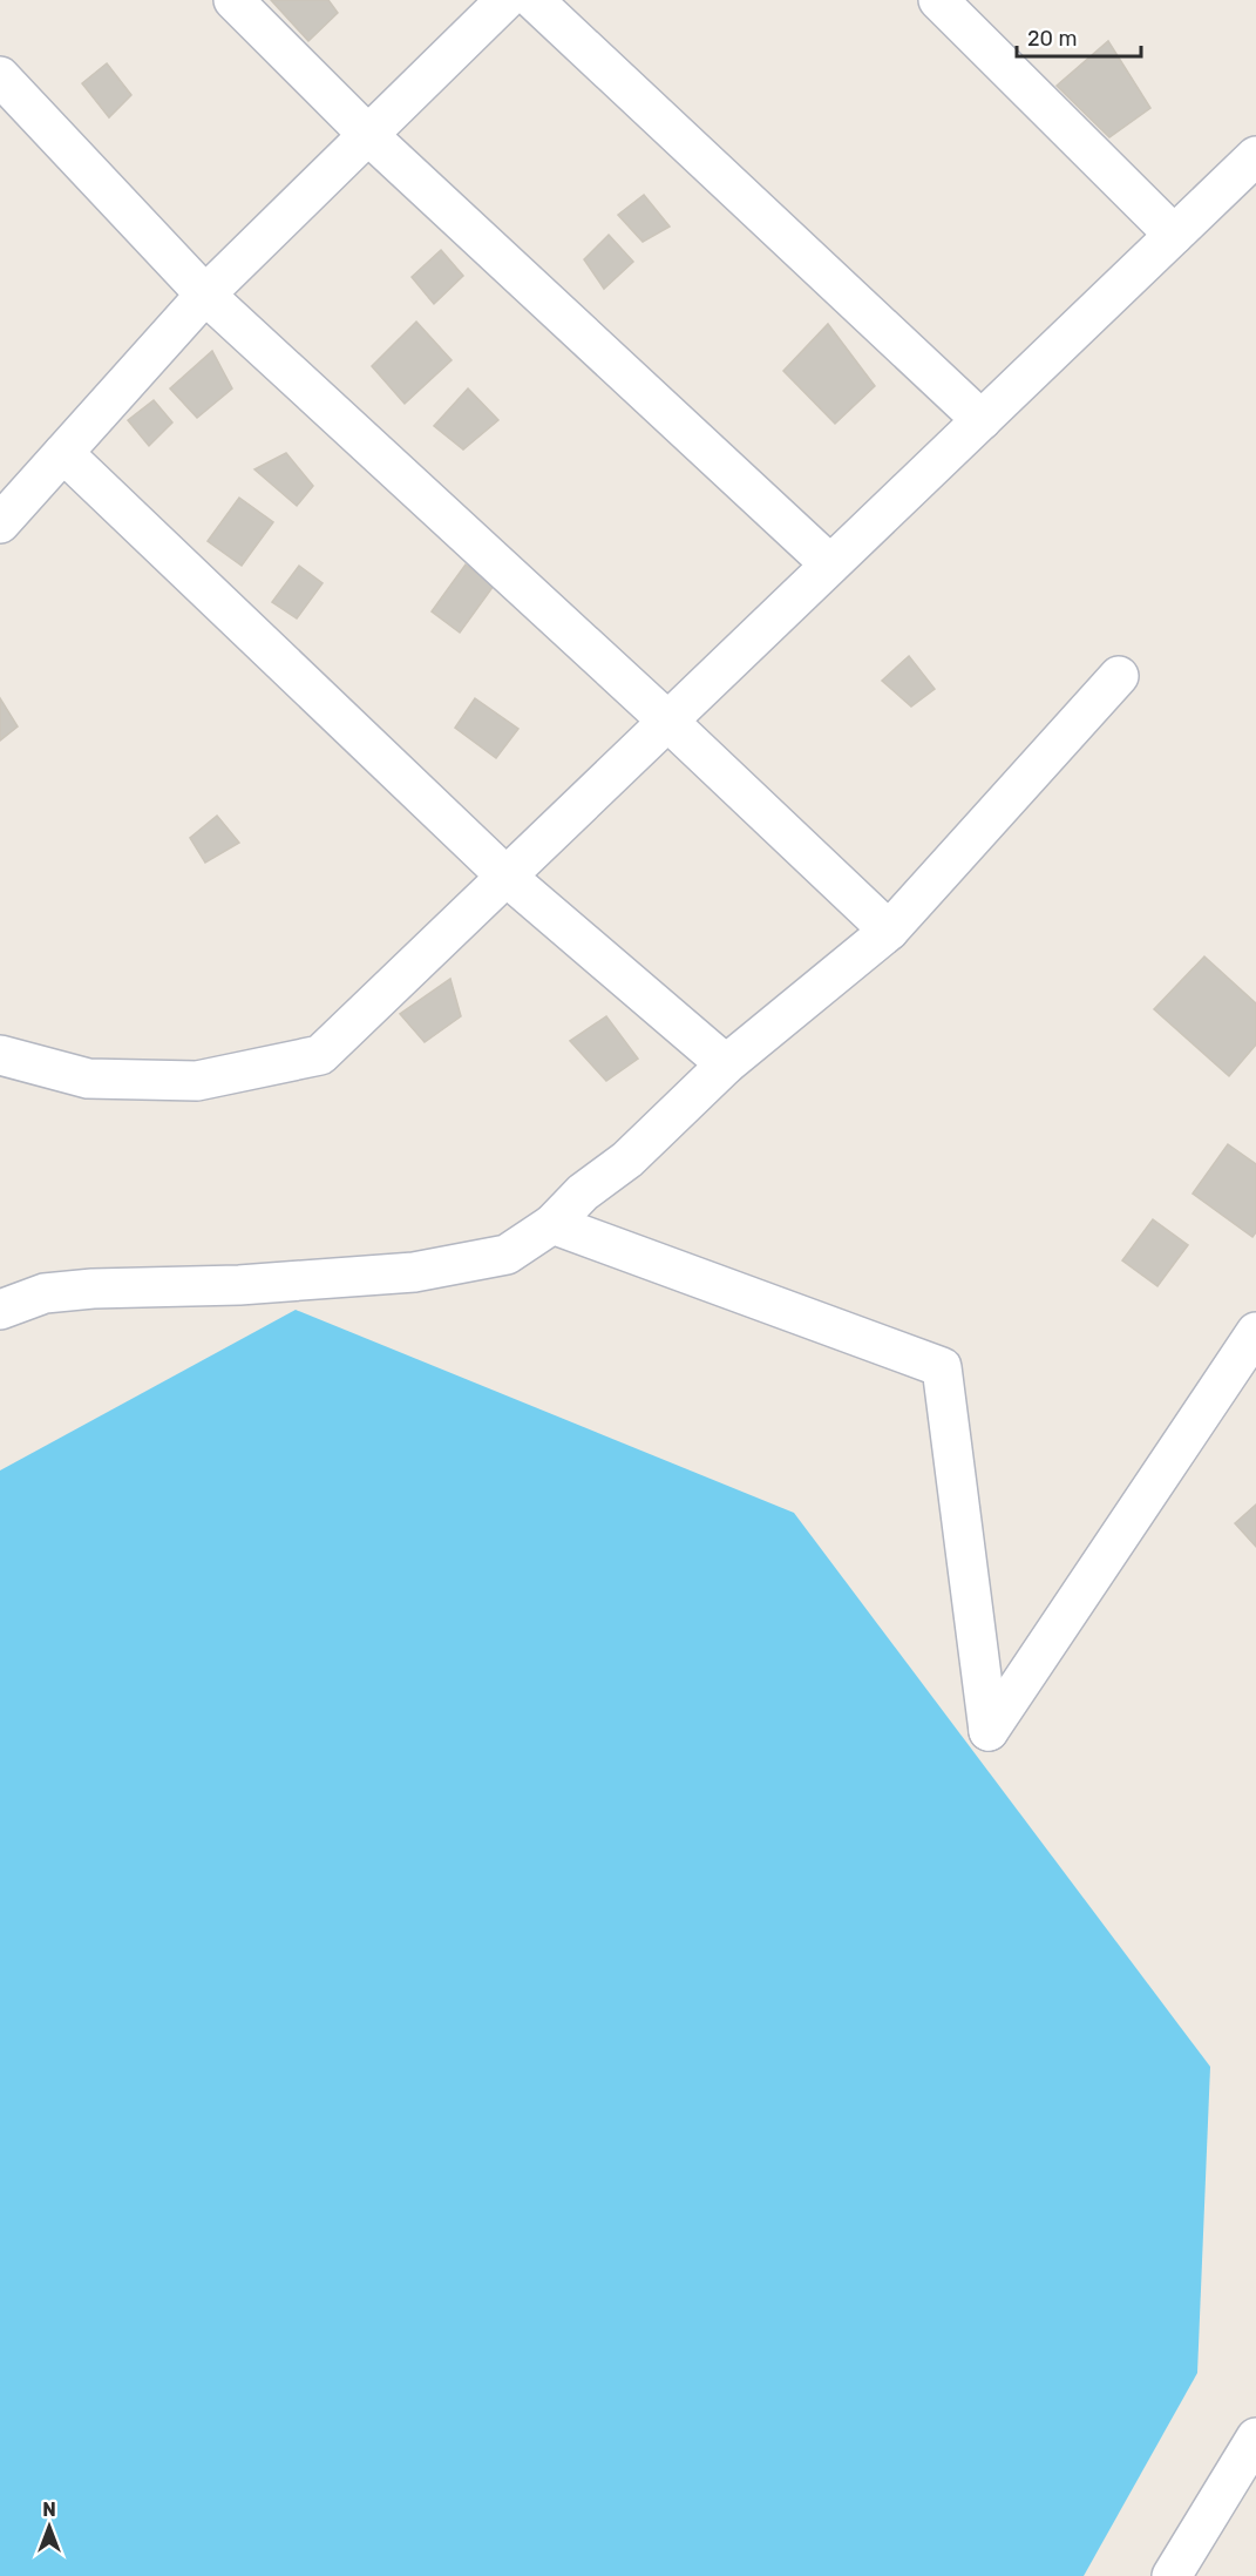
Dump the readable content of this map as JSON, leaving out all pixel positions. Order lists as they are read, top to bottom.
{
  "scale_bar": "20 m",
  "north": "top"
}
